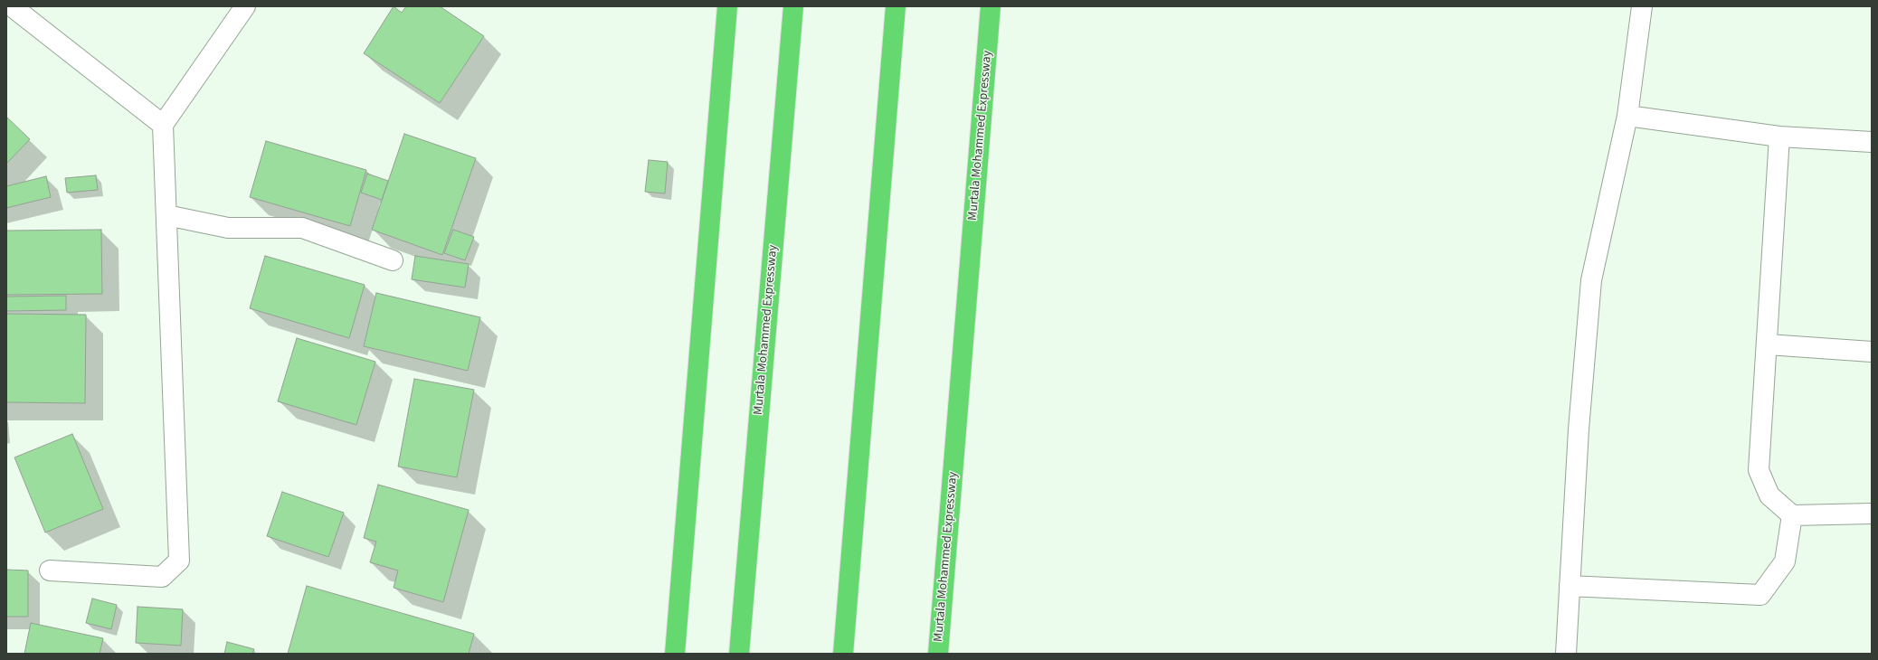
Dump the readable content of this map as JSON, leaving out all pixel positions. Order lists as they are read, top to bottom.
{
  "streets": {
    "highway": ["Murtala Mohammed Expressway"]
  }
}
